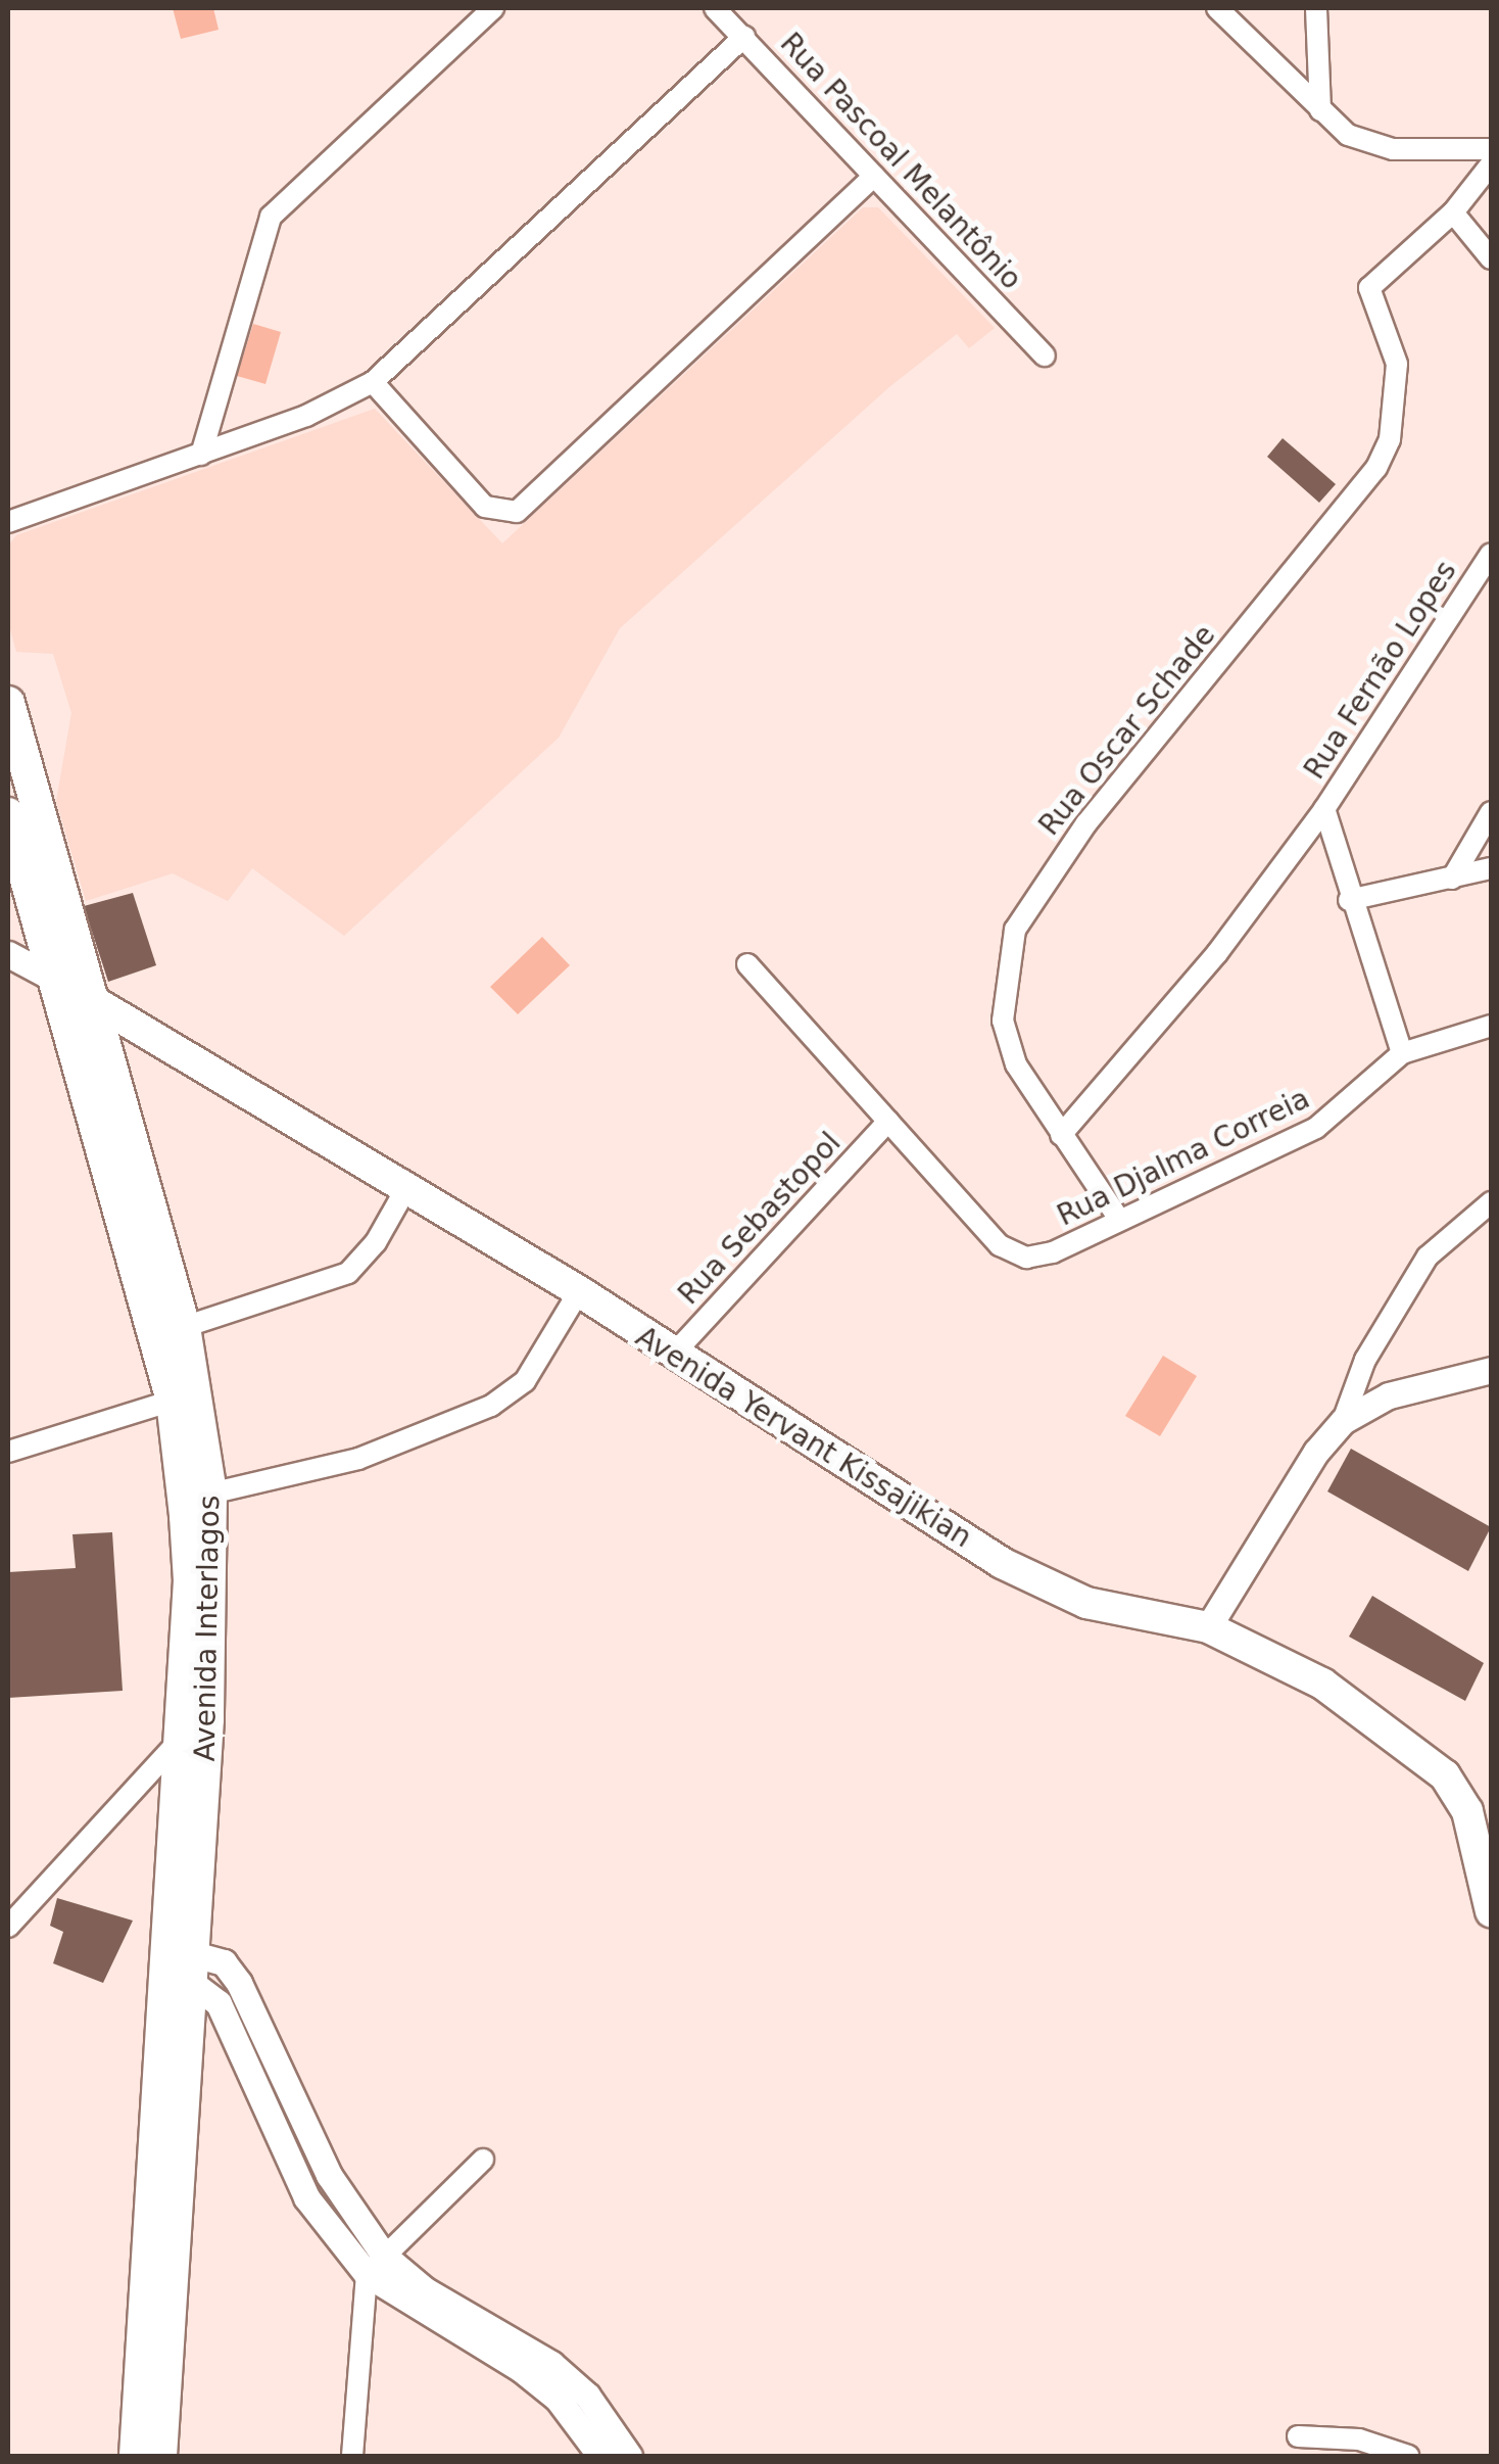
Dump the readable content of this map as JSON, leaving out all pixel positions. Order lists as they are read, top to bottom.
{
  "streets": {
    "main road": ["Avenida Yervant Kissajikian", "Avenida Interlagos"],
    "street": [
      "Rua Pascoal Melantônio",
      "Rua Fernão Lopes",
      "Rua Oscar Schade",
      "Rua Djalma Correia",
      "Rua Sebastopol"
    ]
  },
  "crossings": [
    ["Rua Fernão Lopes", "Rua Djalma Correia"],
    ["Rua Oscar Schade", "Rua Djalma Correia"],
    ["Rua Djalma Correia", "Rua Sebastopol"],
    ["Rua Sebastopol", "Avenida Yervant Kissajikian"],
    ["Avenida Yervant Kissajikian", "Avenida Interlagos"]
  ]
}
